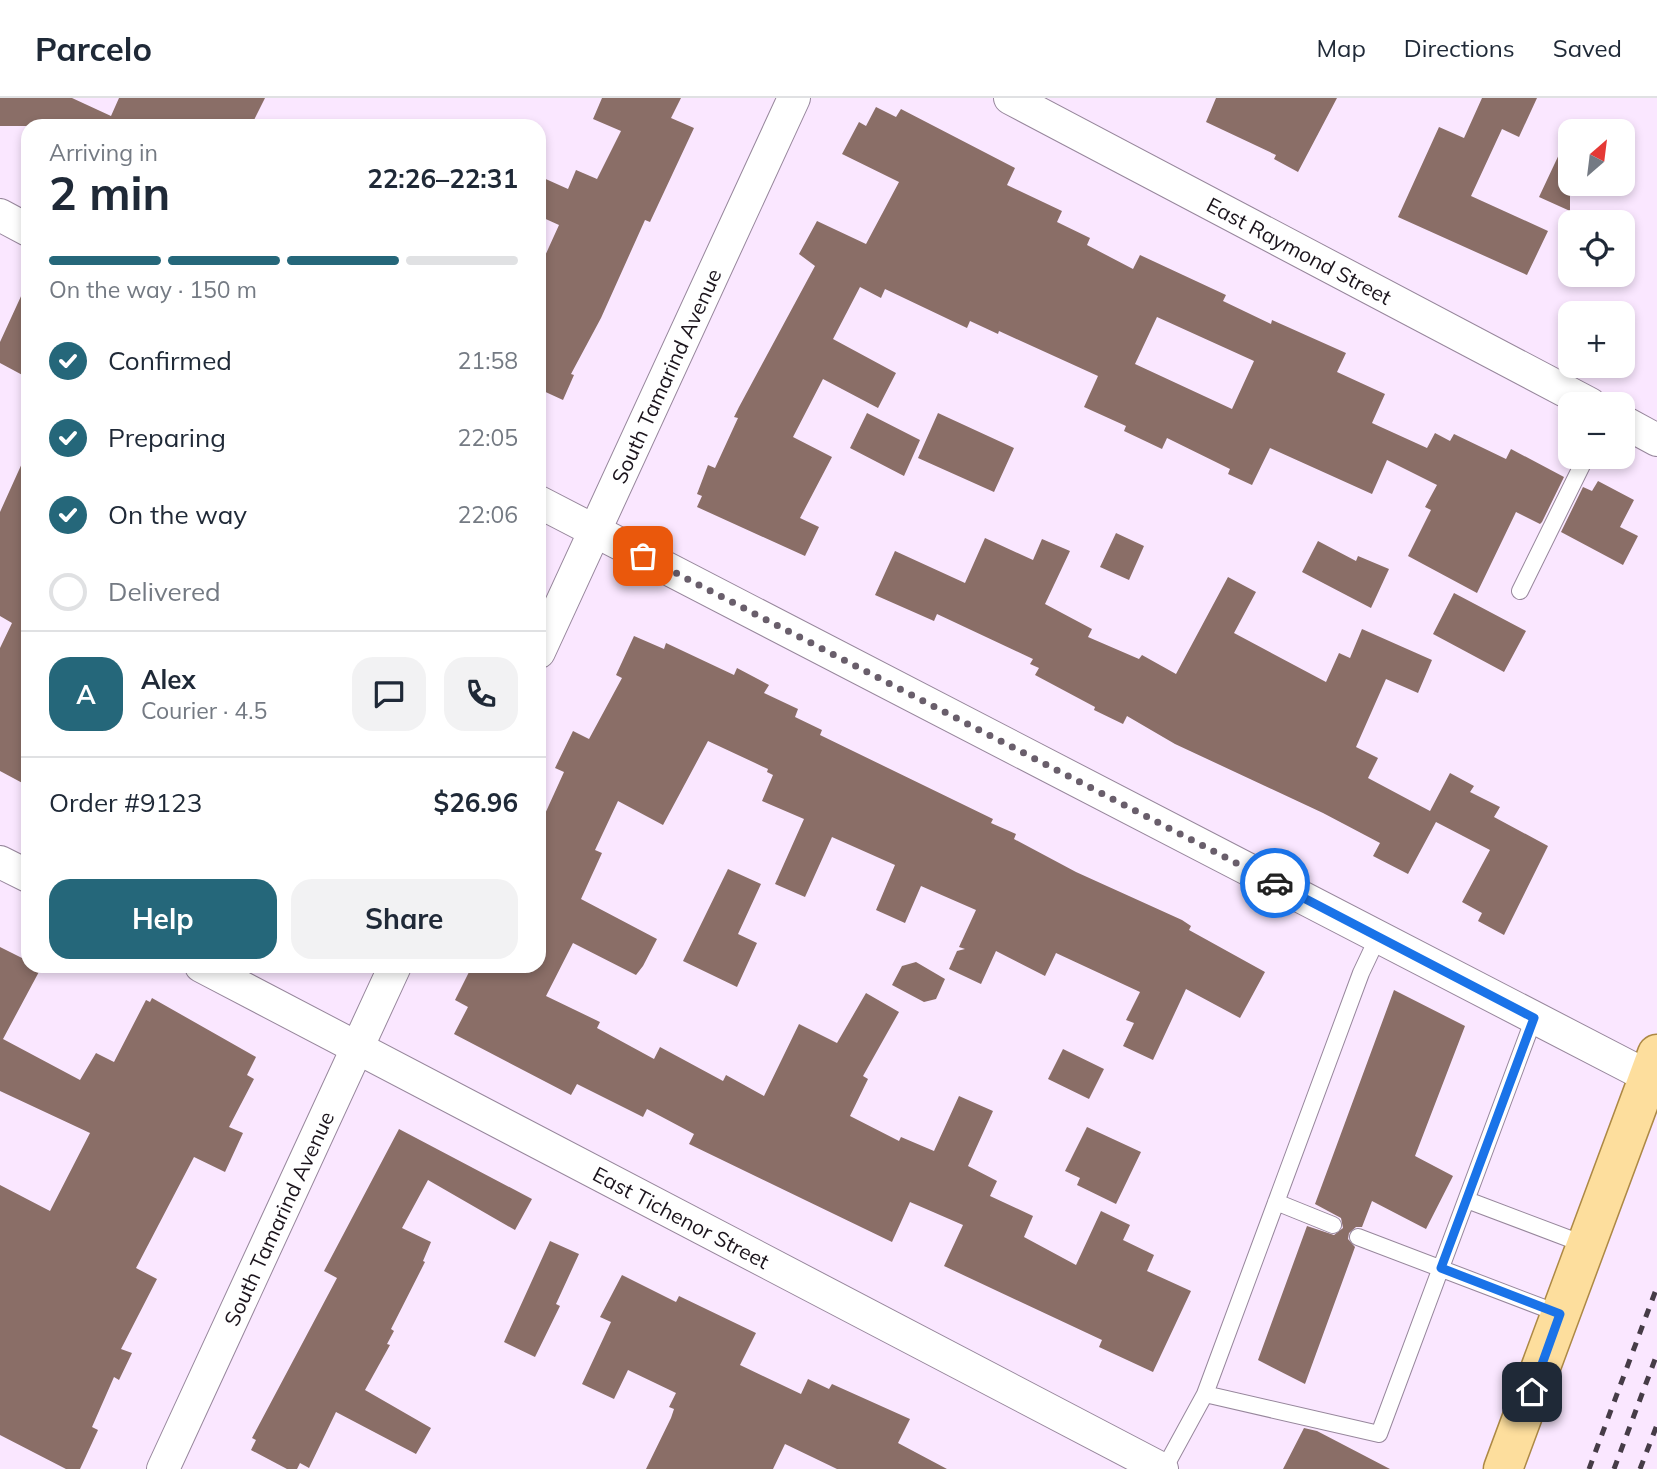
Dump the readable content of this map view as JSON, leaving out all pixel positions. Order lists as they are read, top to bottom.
{
  "streets": {
    "street": ["East Raymond Street", "South Tamarind Avenue", "East Tichenor Street"]
  },
  "crossings": [
    ["South Tamarind Avenue", "East Tichenor Street"]
  ],
  "north": "top right",
  "page": {
    "header": "Parcelo",
    "nav": ["Map", "Directions", "Saved"],
    "map_buttons": ["+", "−"],
    "heading": ["2 min", "Arriving in", "22:26–22:31"],
    "panel": [
      "Alex",
      "Courier · 4.5",
      "Order #9123",
      "$26.96"
    ],
    "bar": "On the way · 150 m",
    "list": [
      ["Confirmed", "21:58"],
      ["Preparing", "22:05"],
      ["On the way", "22:06"],
      "Delivered"
    ],
    "round": "A",
    "buttons": ["Help", "Share"]
  }
}
